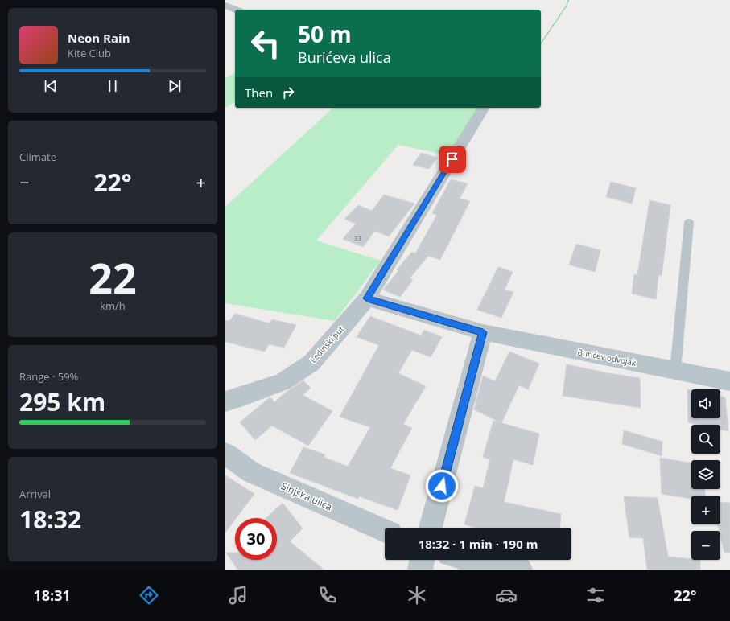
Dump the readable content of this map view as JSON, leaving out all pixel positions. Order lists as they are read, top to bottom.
{
  "streets": {
    "street": ["Ledinski put", "Burićev odvojak", "Sinjska ulica"]
  },
  "crossings": [
    ["Ledinski put", "Burićev odvojak"]
  ],
  "house_numbers": ["33"],
  "page": {
    "turn": ["50 m", "Burićeva ulica"],
    "song": ["Neon Rain", "Kite Club"],
    "then": "Then",
    "tile": [
      "Climate",
      ["22", "km/h"],
      ["Range · 59%", "295 km"],
      ["Arrival", "18:32"]
    ],
    "heat": ["−", "22°", "+"],
    "map_buttons": ["+", "−"],
    "limit": "30",
    "trip": "18:32 · 1 min · 190 m",
    "tabs": ["18:31", "22°"]
  }
}
